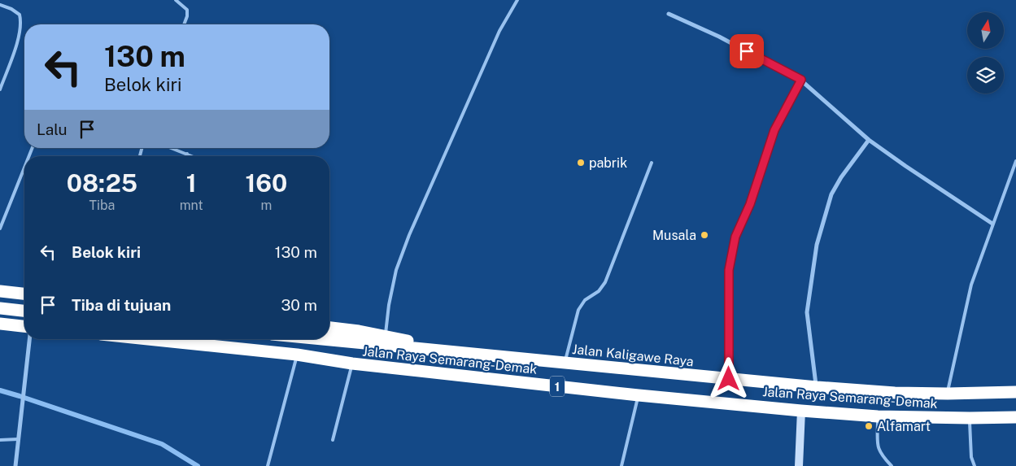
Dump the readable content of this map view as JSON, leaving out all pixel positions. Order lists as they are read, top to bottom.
{
  "streets": {
    "highway": ["Jalan Kaligawe Raya", "Jalan Raya Semarang-Demak", "1"]
  },
  "places": ["pabrik", "Musala", "Alfamart"],
  "north": "top",
  "page": {
    "turn": ["130 m", "Belok kiri"],
    "then": "Lalu",
    "eta": [
      "08:25",
      "Tiba",
      "1",
      "mnt",
      "160",
      "m"
    ],
    "list": [
      {
        "name": "Belok kiri",
        "value": "130 m"
      },
      {
        "name": "Tiba di tujuan",
        "value": "30 m"
      }
    ]
  }
}
